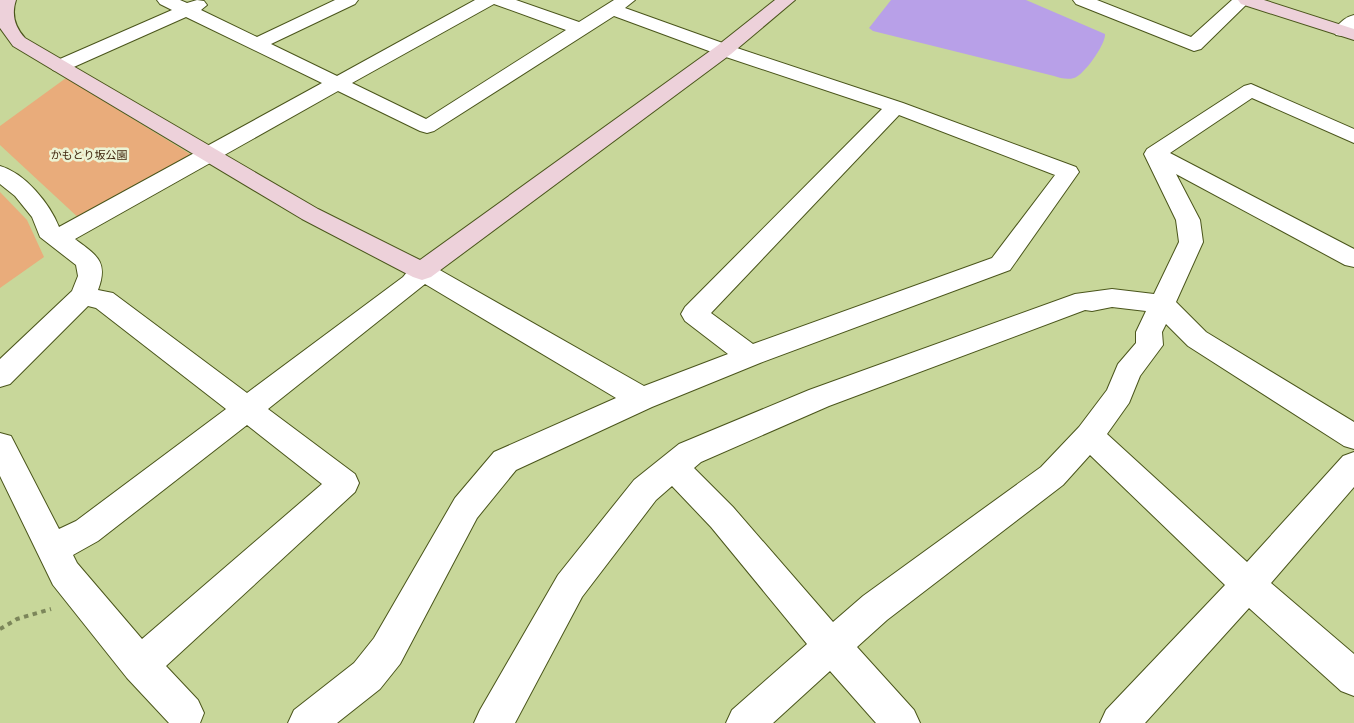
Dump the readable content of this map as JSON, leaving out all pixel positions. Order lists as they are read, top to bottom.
{
  "parks": ["かもとり坂公園"]
}
